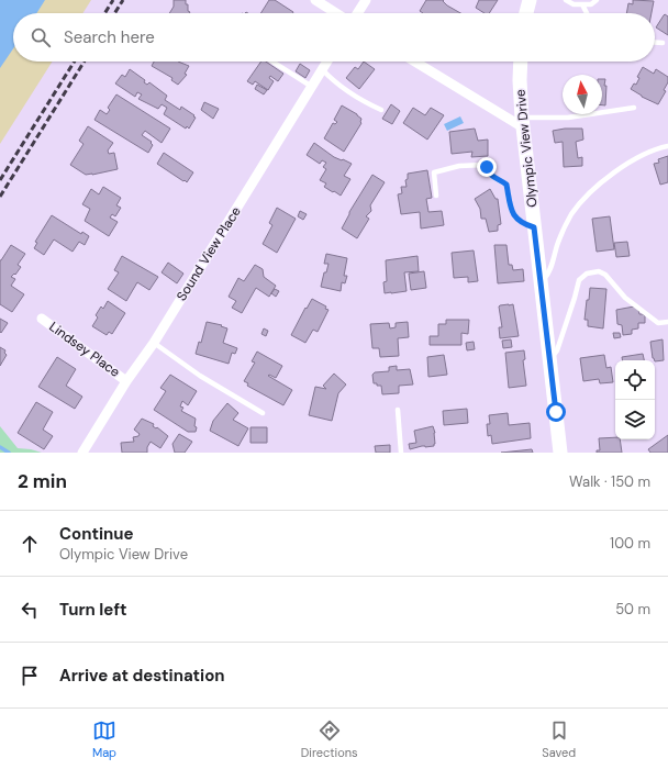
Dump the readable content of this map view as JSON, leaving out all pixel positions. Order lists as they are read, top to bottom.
{
  "streets": {
    "main road": ["Olympic View Drive"],
    "street": ["Sound View Place", "Lindsey Place"]
  },
  "crossings": [
    ["Sound View Place", "Lindsey Place"]
  ],
  "north": "top",
  "page": {
    "search": "Search here",
    "heading": ["2 min", "Walk · 150 m"],
    "list": [
      ["Continue", "Olympic View Drive", "100 m"],
      ["Turn left", "50 m"],
      "Arrive at destination"
    ],
    "nav": ["Map", "Directions", "Saved"]
  }
}
